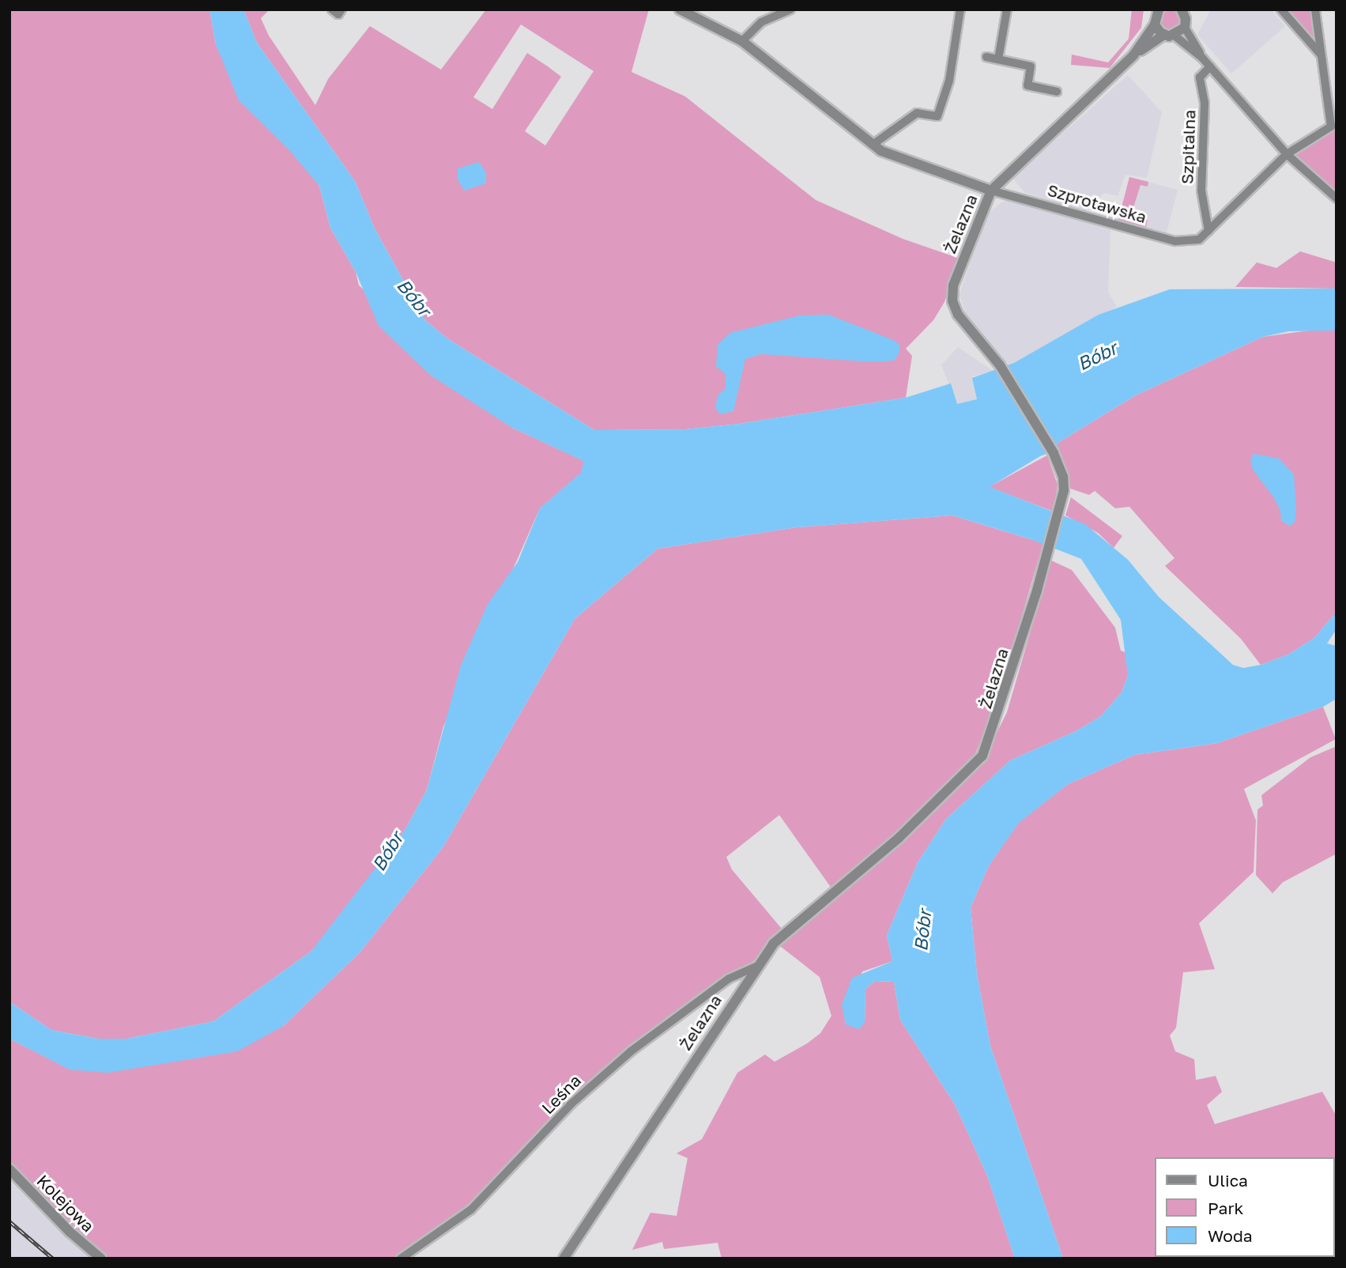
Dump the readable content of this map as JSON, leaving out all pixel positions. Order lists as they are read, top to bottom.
{
  "streets": {
    "street": [
      "Szpitalna",
      "Szprotawska",
      "Żelazna",
      "Leśna",
      "Kolejowa"
    ]
  },
  "crossings": [
    ["Szpitalna", "Szprotawska"],
    ["Szprotawska", "Żelazna"],
    ["Żelazna", "Leśna"]
  ],
  "water": ["Bóbr"],
  "legend": ["Ulica", "Park", "Woda"]
}
